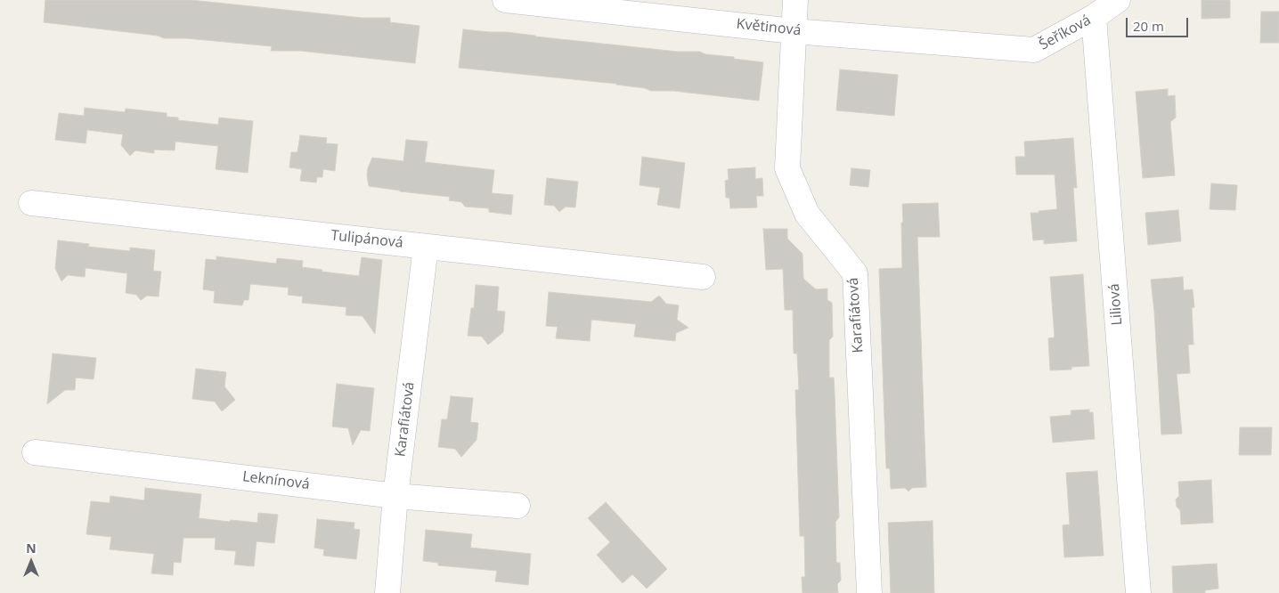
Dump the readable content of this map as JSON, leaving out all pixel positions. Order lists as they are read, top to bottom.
{
  "streets": {
    "street": [
      "Květinová",
      "Šeříková",
      "Tulipánová",
      "Liliová",
      "Karafiátová",
      "Leknínová"
    ]
  },
  "crossings": [
    ["Květinová", "Šeříková"],
    ["Květinová", "Karafiátová"],
    ["Šeříková", "Liliová"],
    ["Tulipánová", "Karafiátová"],
    ["Karafiátová", "Leknínová"]
  ],
  "scale_bar": "20 m",
  "north": "top"
}
